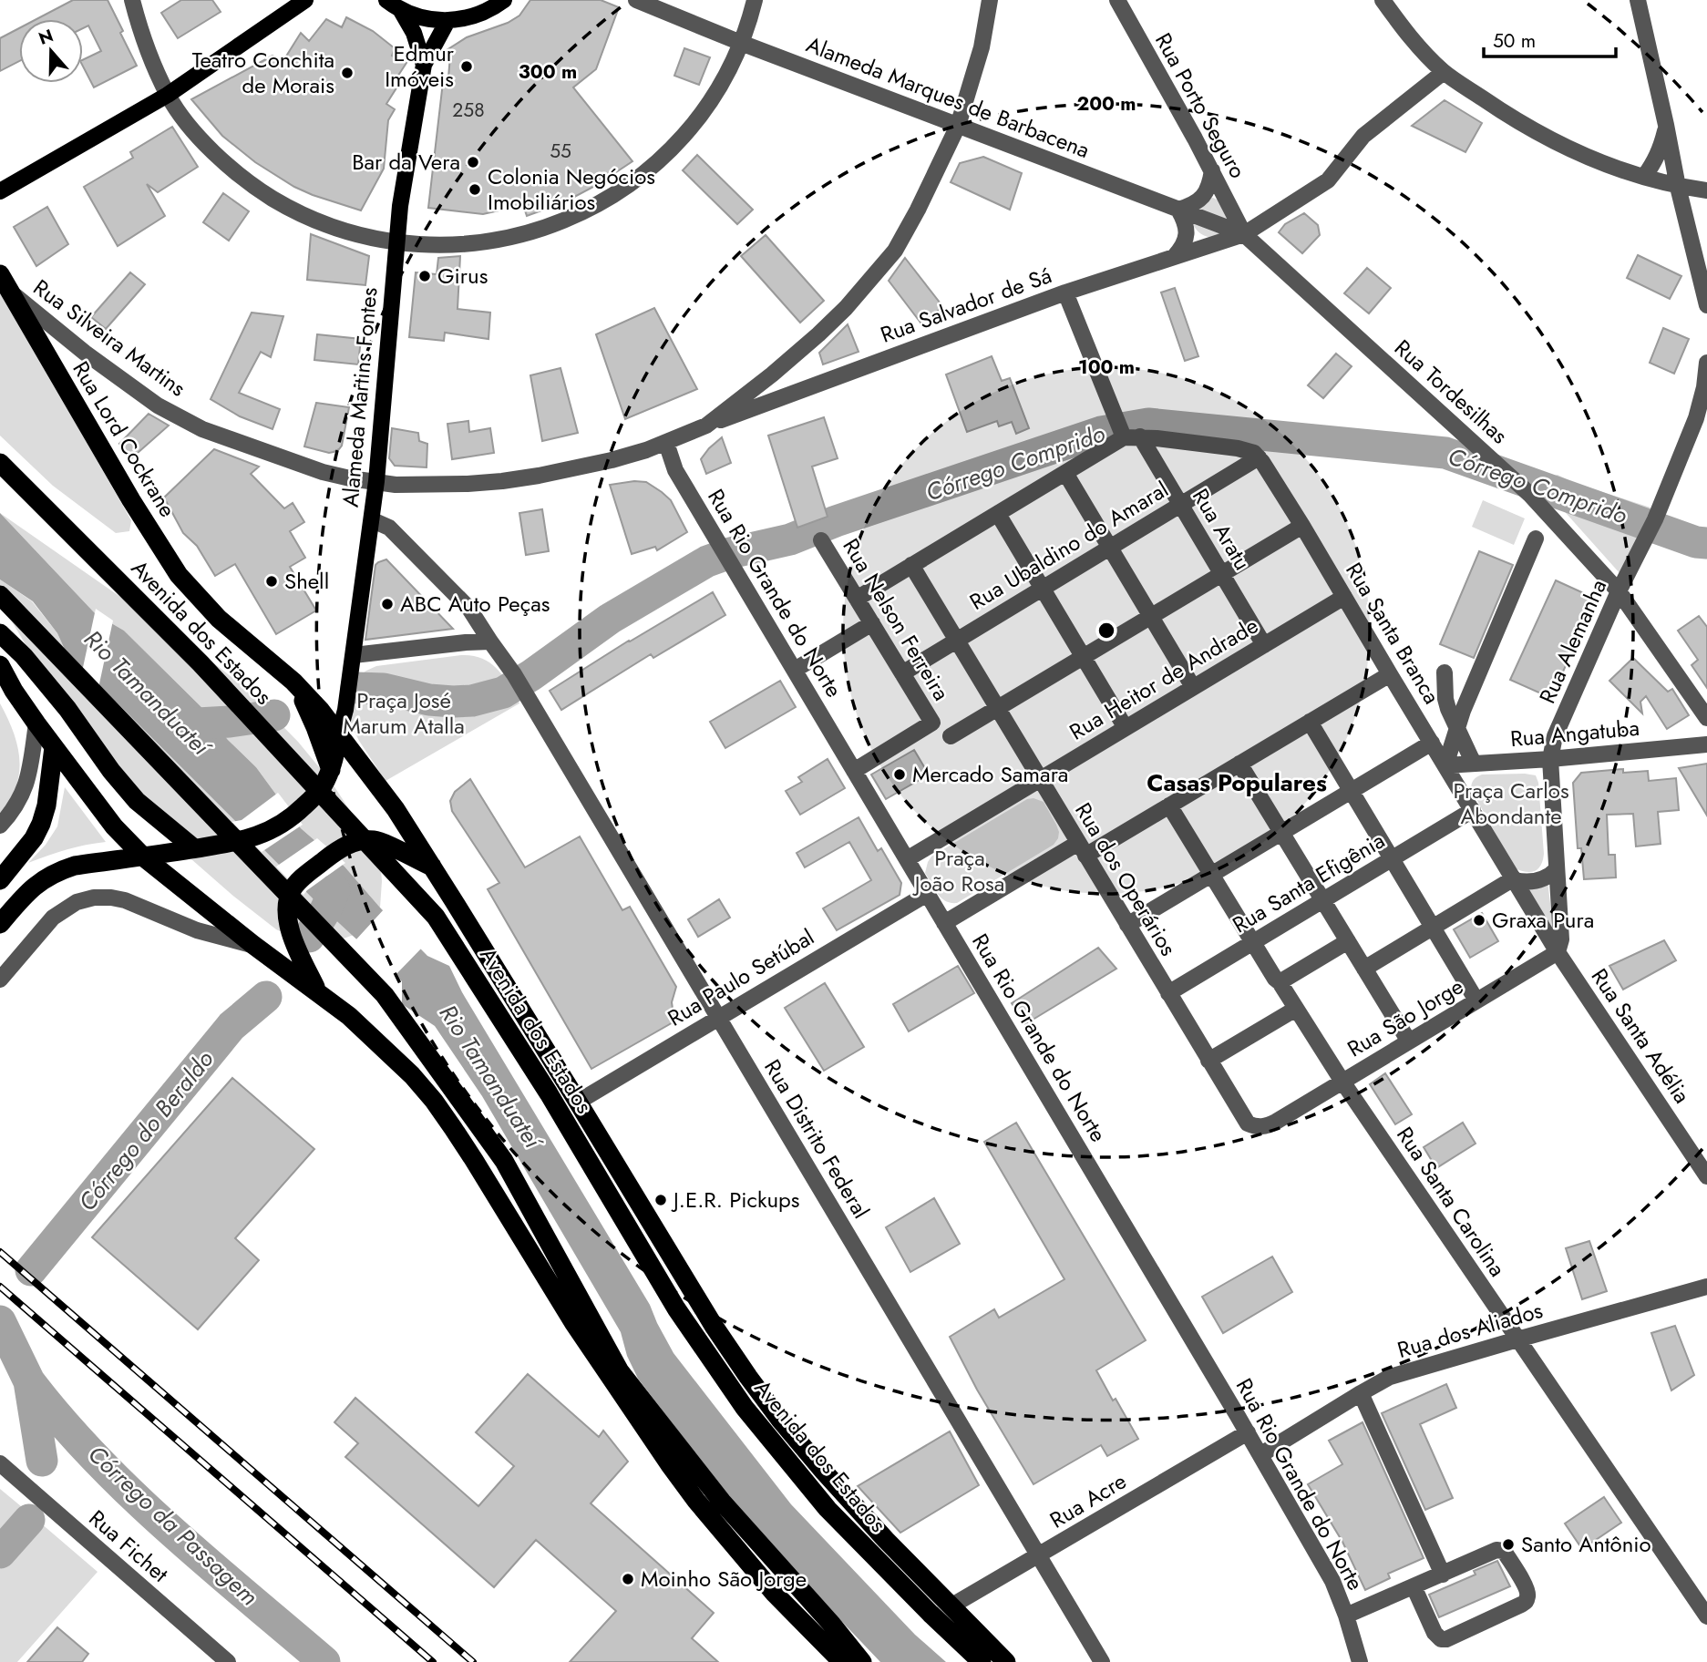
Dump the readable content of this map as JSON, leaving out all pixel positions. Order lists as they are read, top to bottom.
{
  "streets": {
    "highway": ["Rua Lord Cockrane", "Avenida dos Estados"],
    "main road": ["Alameda Martins Fontes"],
    "street": [
      "Alameda Marques de Barbacena",
      "Rua Porto Seguro",
      "Rua Salvador de Sá",
      "Rua Silveira Martins",
      "Rua Tordesilhas",
      "Rua Aratu",
      "Rua Ubaldino do Amaral",
      "Rua Rio Grande do Norte",
      "Rua Nelson Ferreira",
      "Rua Santa Branca",
      "Rua Alemanha",
      "Rua Heitor de Andrade",
      "Rua Angatuba",
      "Rua dos Operários",
      "Rua Santa Efigênia",
      "Rua Paulo Setúbal",
      "Rua São Jorge",
      "Rua Santa Adélia",
      "Rua Distrito Federal",
      "Rua Santa Carolina",
      "Rua dos Aliados",
      "Rua Acre",
      "Rua Fichet"
    ]
  },
  "crossings": [
    ["Alameda Marques de Barbacena", "Rua Porto Seguro"],
    ["Alameda Marques de Barbacena", "Rua Salvador de Sá"],
    ["Alameda Marques de Barbacena", "Rua Silveira Martins"],
    ["Alameda Marques de Barbacena", "Rua Tordesilhas"],
    ["Rua Porto Seguro", "Rua Salvador de Sá"],
    ["Rua Porto Seguro", "Rua Tordesilhas"],
    ["Rua Salvador de Sá", "Rua Silveira Martins"],
    ["Rua Salvador de Sá", "Rua Tordesilhas"],
    ["Rua Salvador de Sá", "Rua Aratu"],
    ["Rua Silveira Martins", "Alameda Martins Fontes"],
    ["Rua Silveira Martins", "Rua Lord Cockrane"],
    ["Rua Silveira Martins", "Rua Rio Grande do Norte"],
    ["Rua Tordesilhas", "Rua Alemanha"],
    ["Alameda Martins Fontes", "Avenida dos Estados"],
    ["Alameda Martins Fontes", "Rua Distrito Federal"],
    ["Rua Lord Cockrane", "Avenida dos Estados"],
    ["Rua Aratu", "Rua Ubaldino do Amaral"],
    ["Rua Aratu", "Rua Heitor de Andrade"],
    ["Rua Ubaldino do Amaral", "Rua Nelson Ferreira"],
    ["Rua Ubaldino do Amaral", "Rua Santa Branca"],
    ["Rua Ubaldino do Amaral", "Rua dos Operários"],
    ["Rua Rio Grande do Norte", "Rua Nelson Ferreira"],
    ["Rua Rio Grande do Norte", "Rua Heitor de Andrade"],
    ["Rua Rio Grande do Norte", "Rua Paulo Setúbal"],
    ["Rua Rio Grande do Norte", "Rua dos Aliados"],
    ["Rua Rio Grande do Norte", "Rua Acre"],
    ["Avenida dos Estados", "Rua Paulo Setúbal"],
    ["Avenida dos Estados", "Rua Acre"],
    ["Rua Santa Branca", "Rua Alemanha"],
    ["Rua Santa Branca", "Rua Heitor de Andrade"],
    ["Rua Santa Branca", "Rua Angatuba"],
    ["Rua Santa Branca", "Rua Santa Efigênia"],
    ["Rua Santa Branca", "Rua São Jorge"],
    ["Rua Santa Branca", "Rua Santa Adélia"],
    ["Rua Alemanha", "Rua Angatuba"],
    ["Rua Alemanha", "Rua São Jorge"],
    ["Rua Alemanha", "Rua Santa Adélia"],
    ["Rua Heitor de Andrade", "Rua dos Operários"],
    ["Rua dos Operários", "Rua Santa Efigênia"],
    ["Rua dos Operários", "Rua São Jorge"],
    ["Rua Santa Efigênia", "Rua Santa Carolina"],
    ["Rua Paulo Setúbal", "Rua Distrito Federal"],
    ["Rua São Jorge", "Rua Santa Adélia"],
    ["Rua São Jorge", "Rua Santa Carolina"],
    ["Rua Distrito Federal", "Rua Acre"],
    ["Rua Santa Carolina", "Rua dos Aliados"]
  ],
  "districts": ["Casas Populares"],
  "water": [
    "Córrego Comprido",
    "Rio Tamanduateí",
    "Córrego do Beraldo",
    "Córrego da Passagem"
  ],
  "parks": ["Praça José Marum Atalla", "Praça Carlos Abondante", "Praça João Rosa"],
  "places": [
    "Edmur Imóveis",
    "Teatro Conchita de Morais",
    "Bar da Vera",
    "Colonia Negócios Imobiliários",
    "Girus",
    "Shell",
    "ABC Auto Peças",
    "Mercado Samara",
    "Graxa Pura",
    "J.E.R. Pickups",
    "Santo Antônio",
    "Moinho São Jorge"
  ],
  "house_numbers": ["258", "55"],
  "scale_bar": "50 m",
  "north": "top",
  "rings": ["300 m", "200 m", "100 m"]
}
